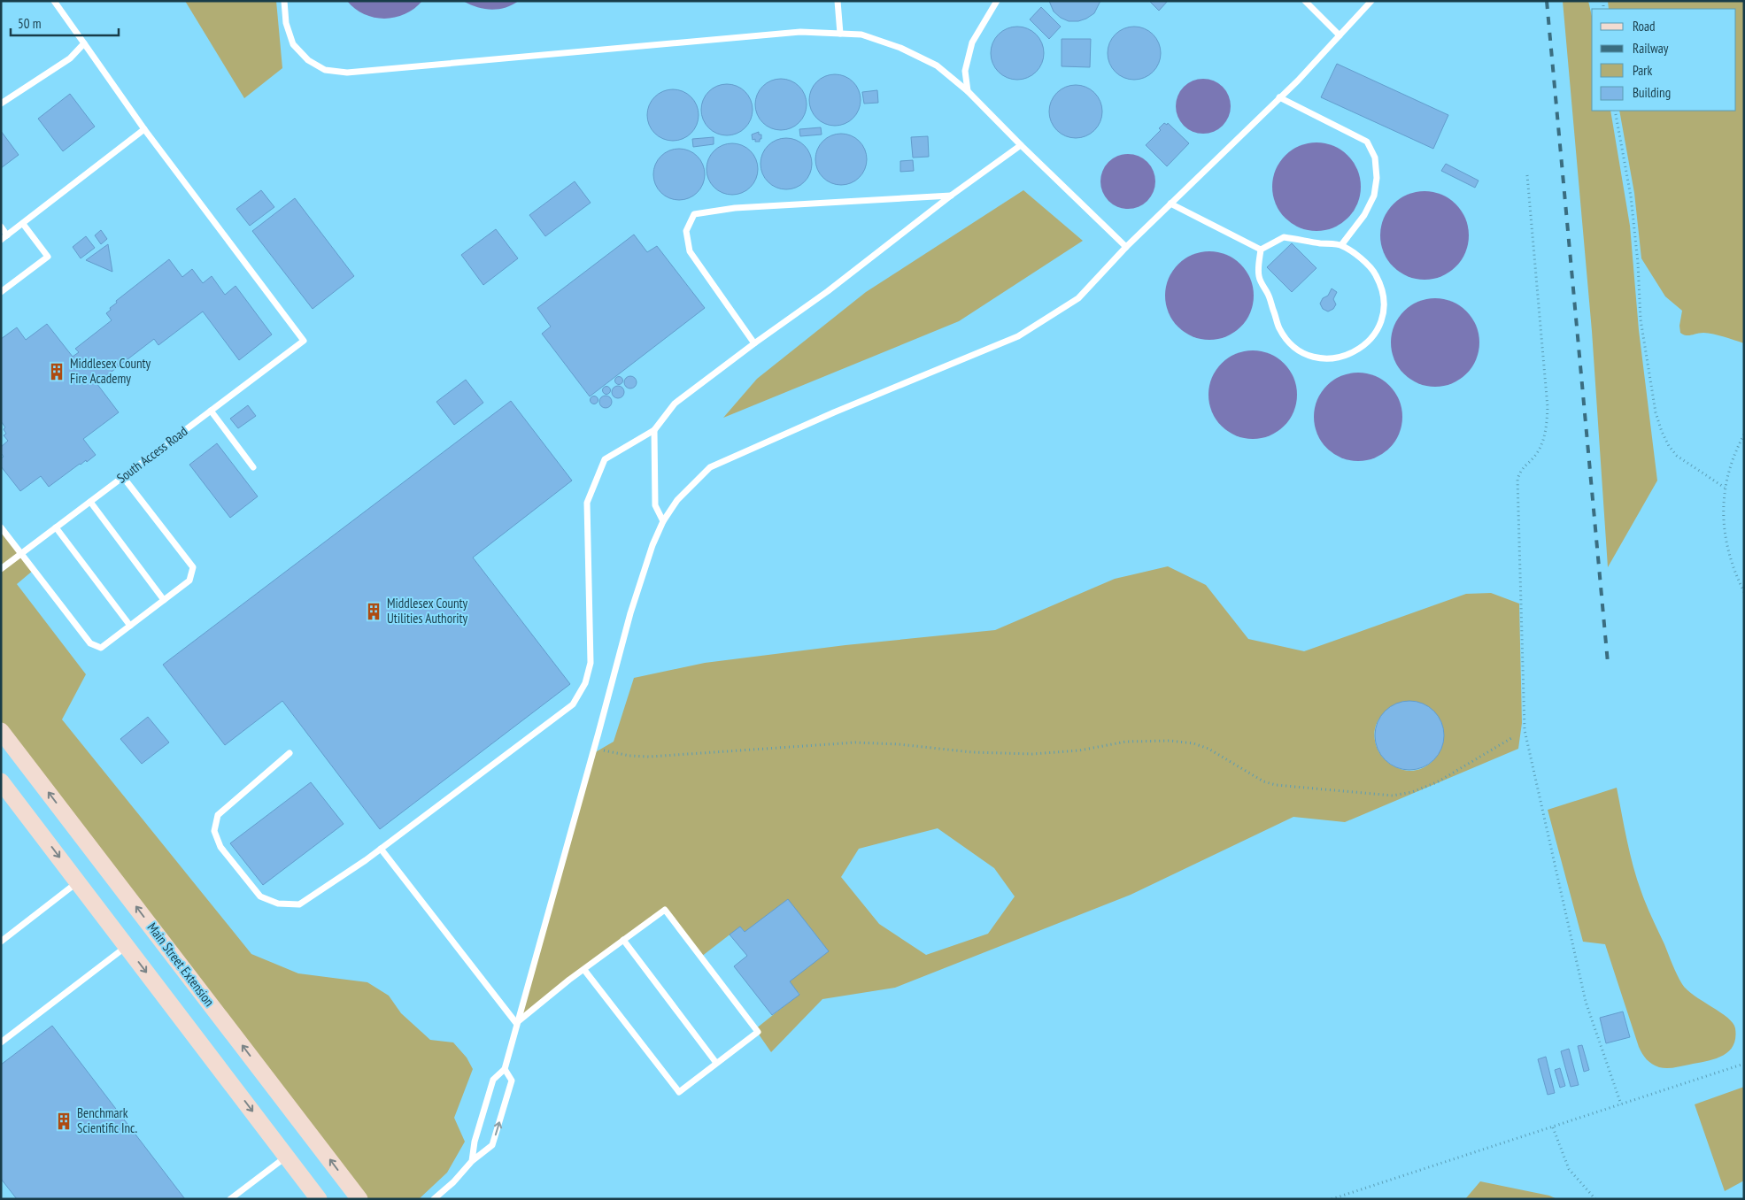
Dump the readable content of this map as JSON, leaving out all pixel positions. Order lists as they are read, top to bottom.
{
  "streets": {
    "main road": ["Main Street Extension"],
    "lane": ["South Access Road"]
  },
  "places": {
    "building": ["Middlesex County Fire Academy", "Middlesex County Utilities Authority", "Benchmark Scientific Inc."]
  },
  "legend": [
    "Road",
    "Railway",
    "Park",
    "Building"
  ],
  "scale_bar": "50 m"
}
